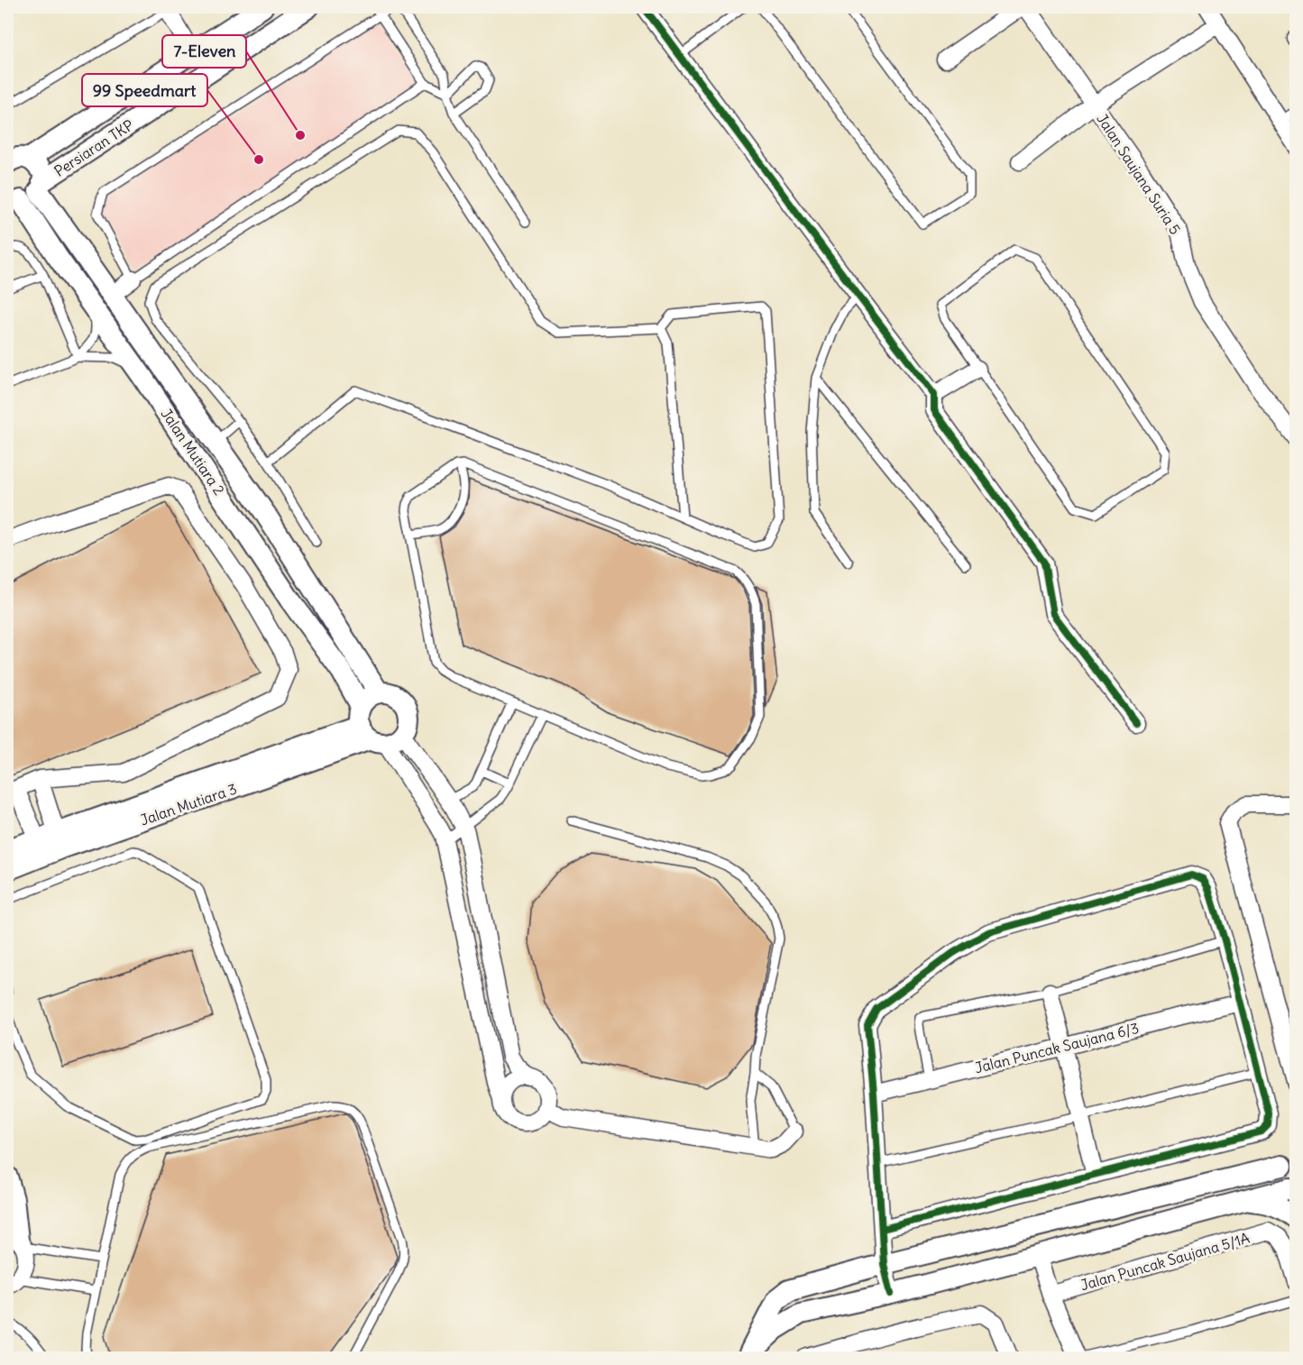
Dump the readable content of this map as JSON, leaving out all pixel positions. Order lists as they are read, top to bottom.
{
  "streets": {
    "street": [
      "Persiaran TKP",
      "Jalan Saujana Suria 5",
      "Jalan Mutiara 2",
      "Jalan Mutiara 3",
      "Jalan Puncak Saujana 6/3",
      "Jalan Puncak Saujana 5/1A"
    ]
  },
  "crossings": [
    ["Persiaran TKP", "Jalan Mutiara 2"],
    ["Jalan Mutiara 2", "Jalan Mutiara 3"]
  ],
  "places": ["7-Eleven", "99 Speedmart"]
}
